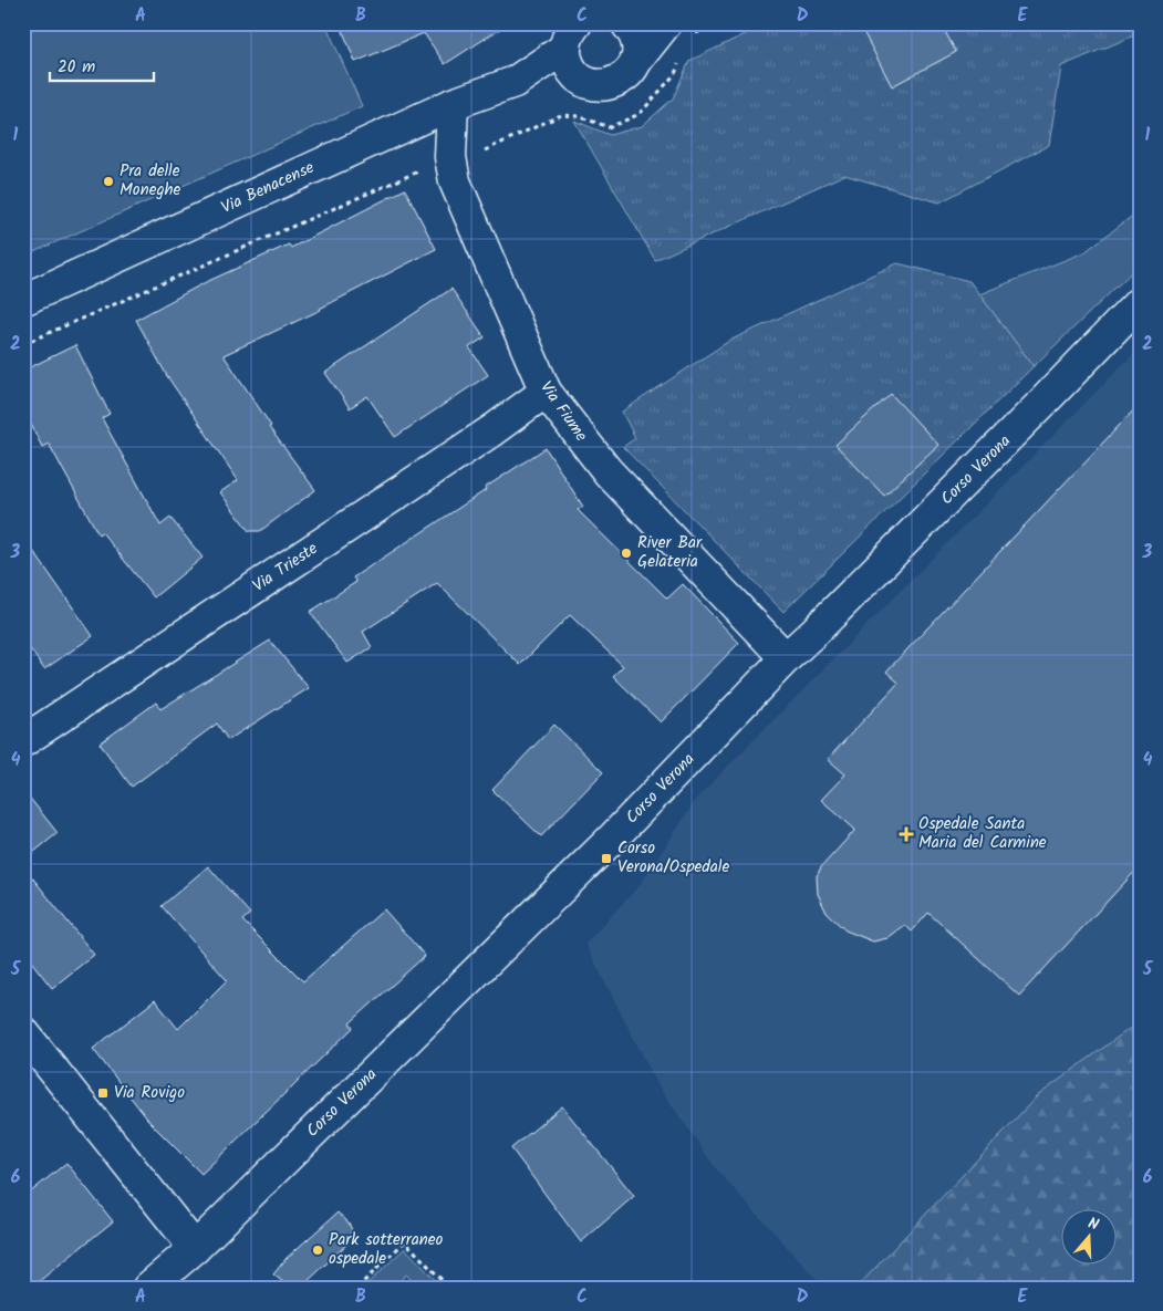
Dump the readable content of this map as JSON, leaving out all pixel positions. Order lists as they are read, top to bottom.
{
  "streets": {
    "street": [
      "Via Benacense",
      "Via Fiume",
      "Corso Verona",
      "Via Trieste"
    ]
  },
  "crossings": [
    ["Via Benacense", "Via Fiume"],
    ["Via Fiume", "Corso Verona"],
    ["Via Fiume", "Via Trieste"]
  ],
  "places": {
    "other": ["Pra delle Moneghe", "River Bar Gelateria", "Park sotterraneo ospedale"],
    "health": ["Ospedale Santa Maria del Carmine"],
    "transit": ["Corso Verona/Ospedale", "Via Rovigo"]
  },
  "scale_bar": "20 m",
  "north": "top",
  "grid": {
    "columns": [
      "A",
      "B",
      "C",
      "D",
      "E"
    ],
    "rows": [
      "1",
      "2",
      "3",
      "4",
      "5",
      "6"
    ]
  }
}
